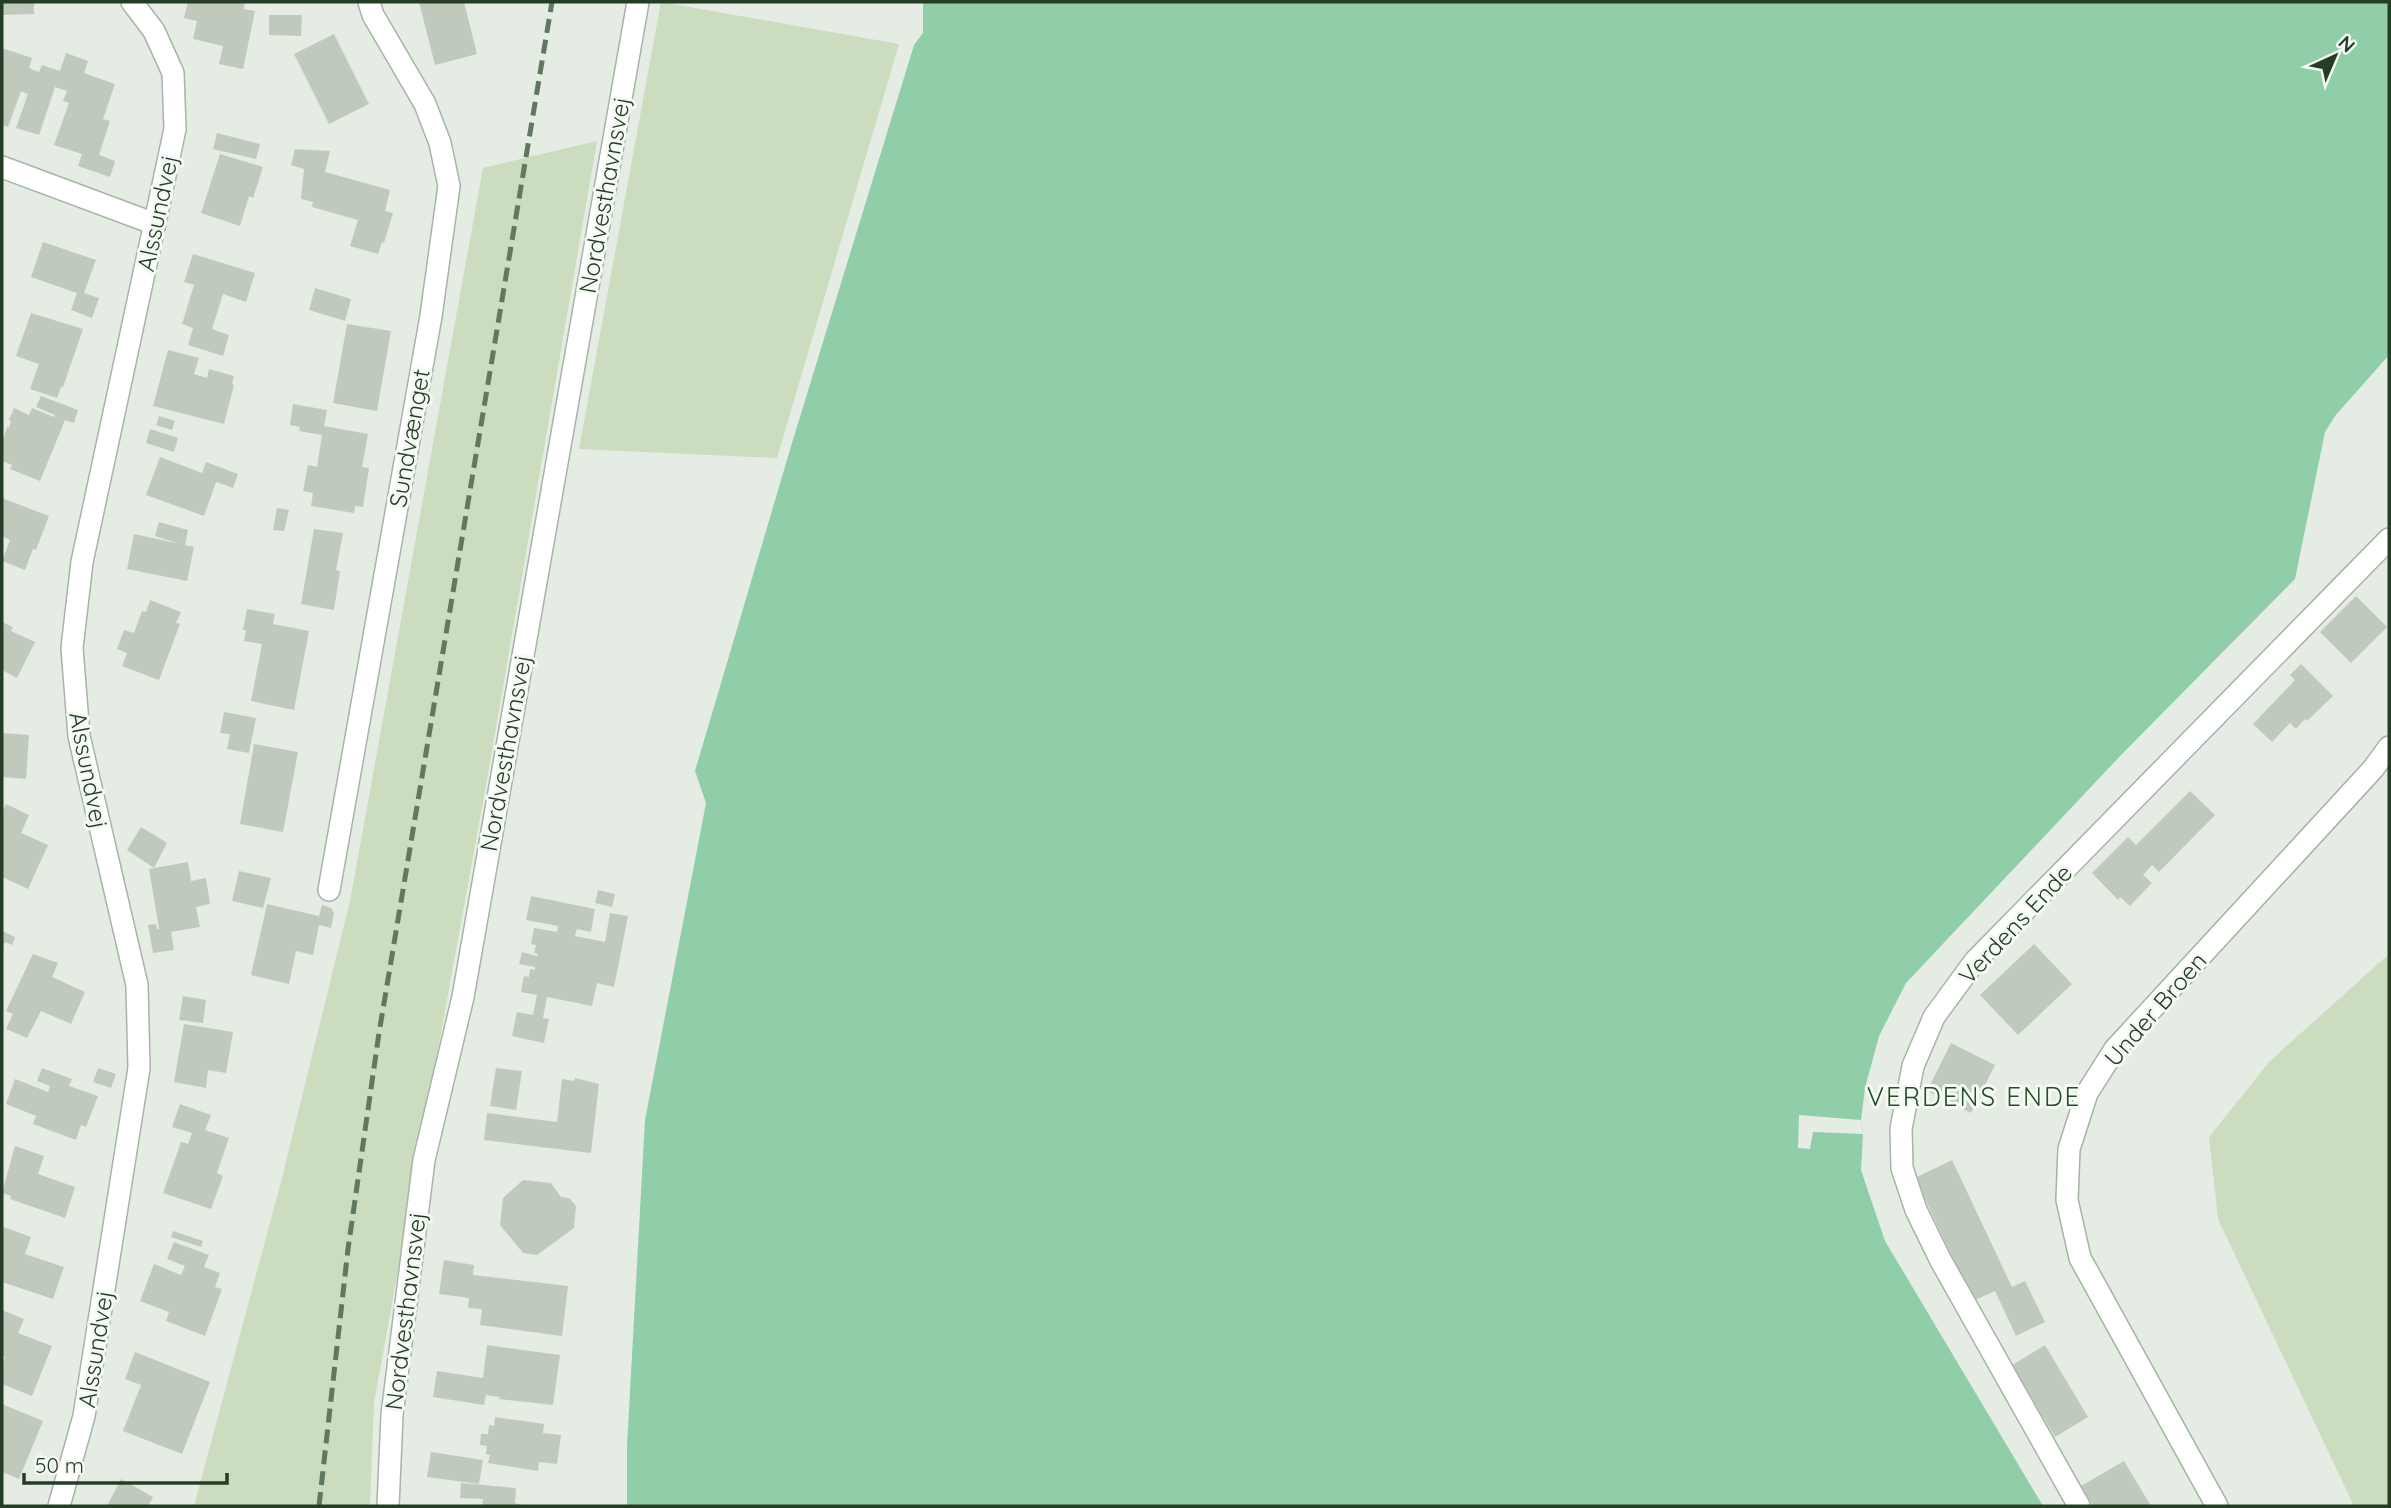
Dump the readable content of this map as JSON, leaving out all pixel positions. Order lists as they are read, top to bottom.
{
  "streets": {
    "street": [
      "Nordvesthavnsvej",
      "Alssundvej",
      "Sundvænget",
      "Verdens Ende",
      "Under Broen"
    ]
  },
  "districts": ["VERDENS ENDE"],
  "scale_bar": "50 m",
  "north": "top right"
}
